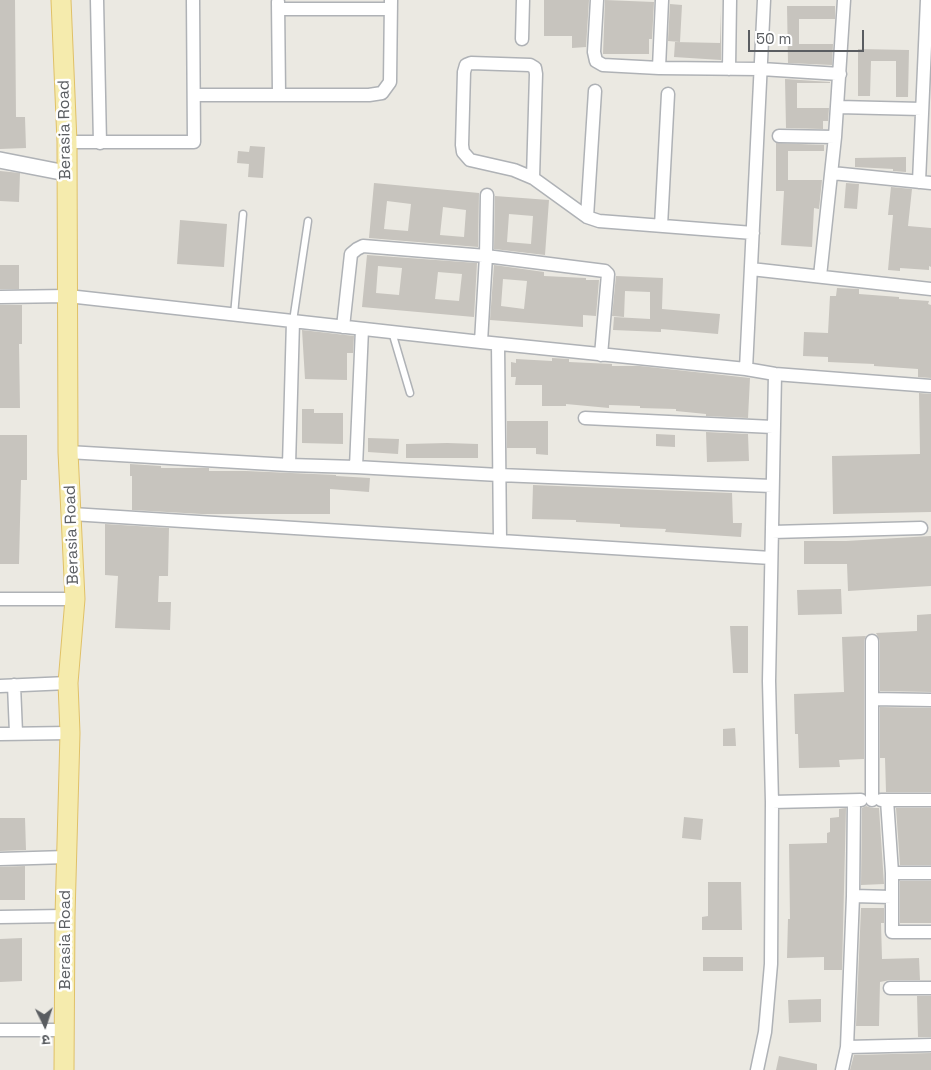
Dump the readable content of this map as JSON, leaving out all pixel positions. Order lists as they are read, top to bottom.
{
  "streets": {
    "main road": ["Berasia Road"]
  },
  "scale_bar": "50 m",
  "north": "bottom"
}
